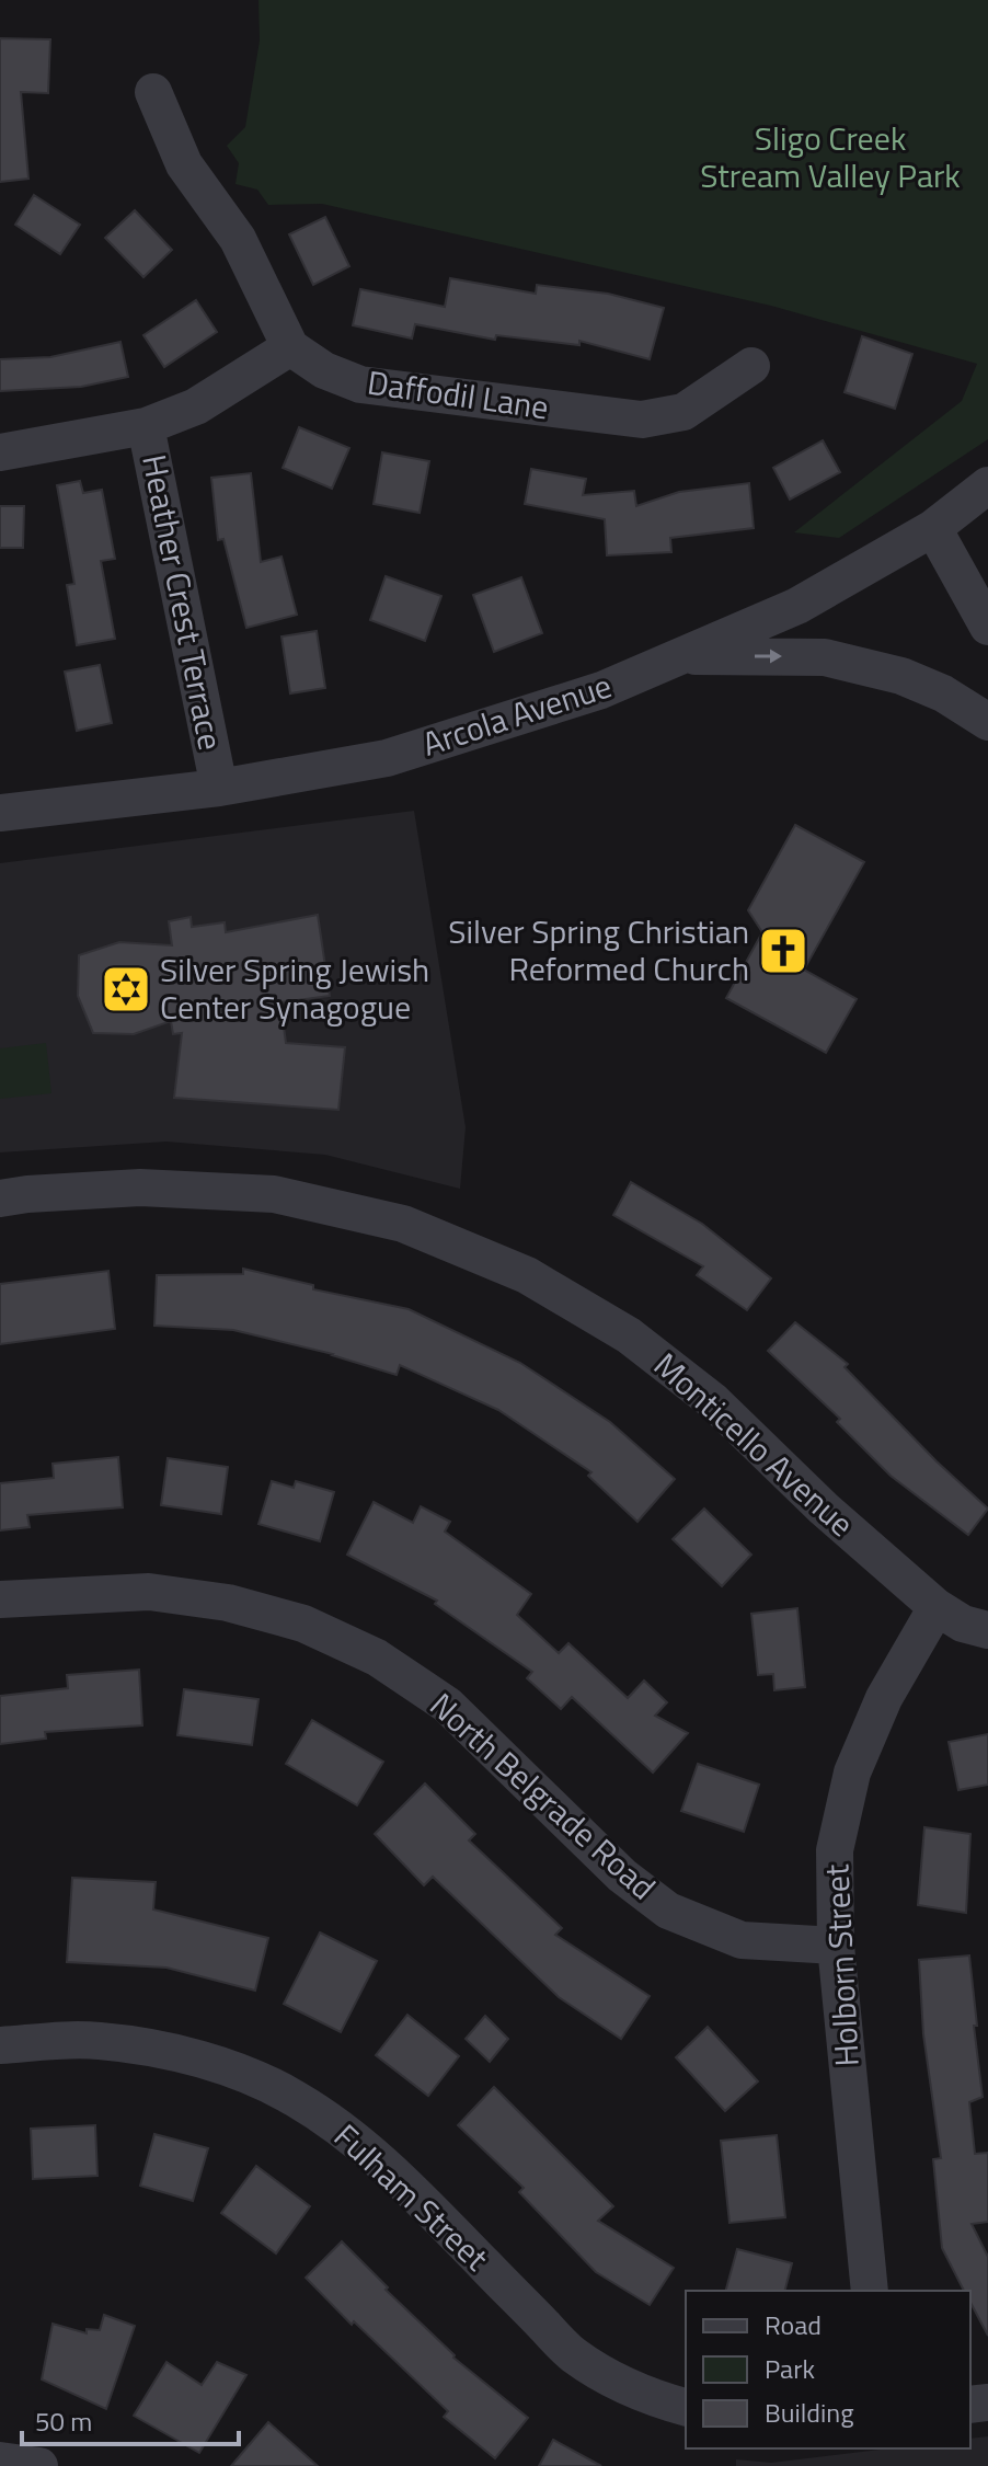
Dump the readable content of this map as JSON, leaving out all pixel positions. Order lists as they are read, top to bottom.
{
  "streets": {
    "street": [
      "Daffodil Lane",
      "Heather Crest Terrace",
      "Arcola Avenue",
      "Monticello Avenue",
      "North Belgrade Road",
      "Holborn Street",
      "Fulham Street"
    ]
  },
  "crossings": [
    ["Daffodil Lane", "Heather Crest Terrace"],
    ["Heather Crest Terrace", "Arcola Avenue"],
    ["Monticello Avenue", "Holborn Street"],
    ["North Belgrade Road", "Holborn Street"]
  ],
  "parks": ["Sligo Creek Stream Valley Park"],
  "places": {
    "church": ["Silver Spring Christian Reformed Church"],
    "synagogue": ["Silver Spring Jewish Center Synagogue"]
  },
  "legend": ["Road", "Park", "Building"],
  "scale_bar": "50 m"
}
